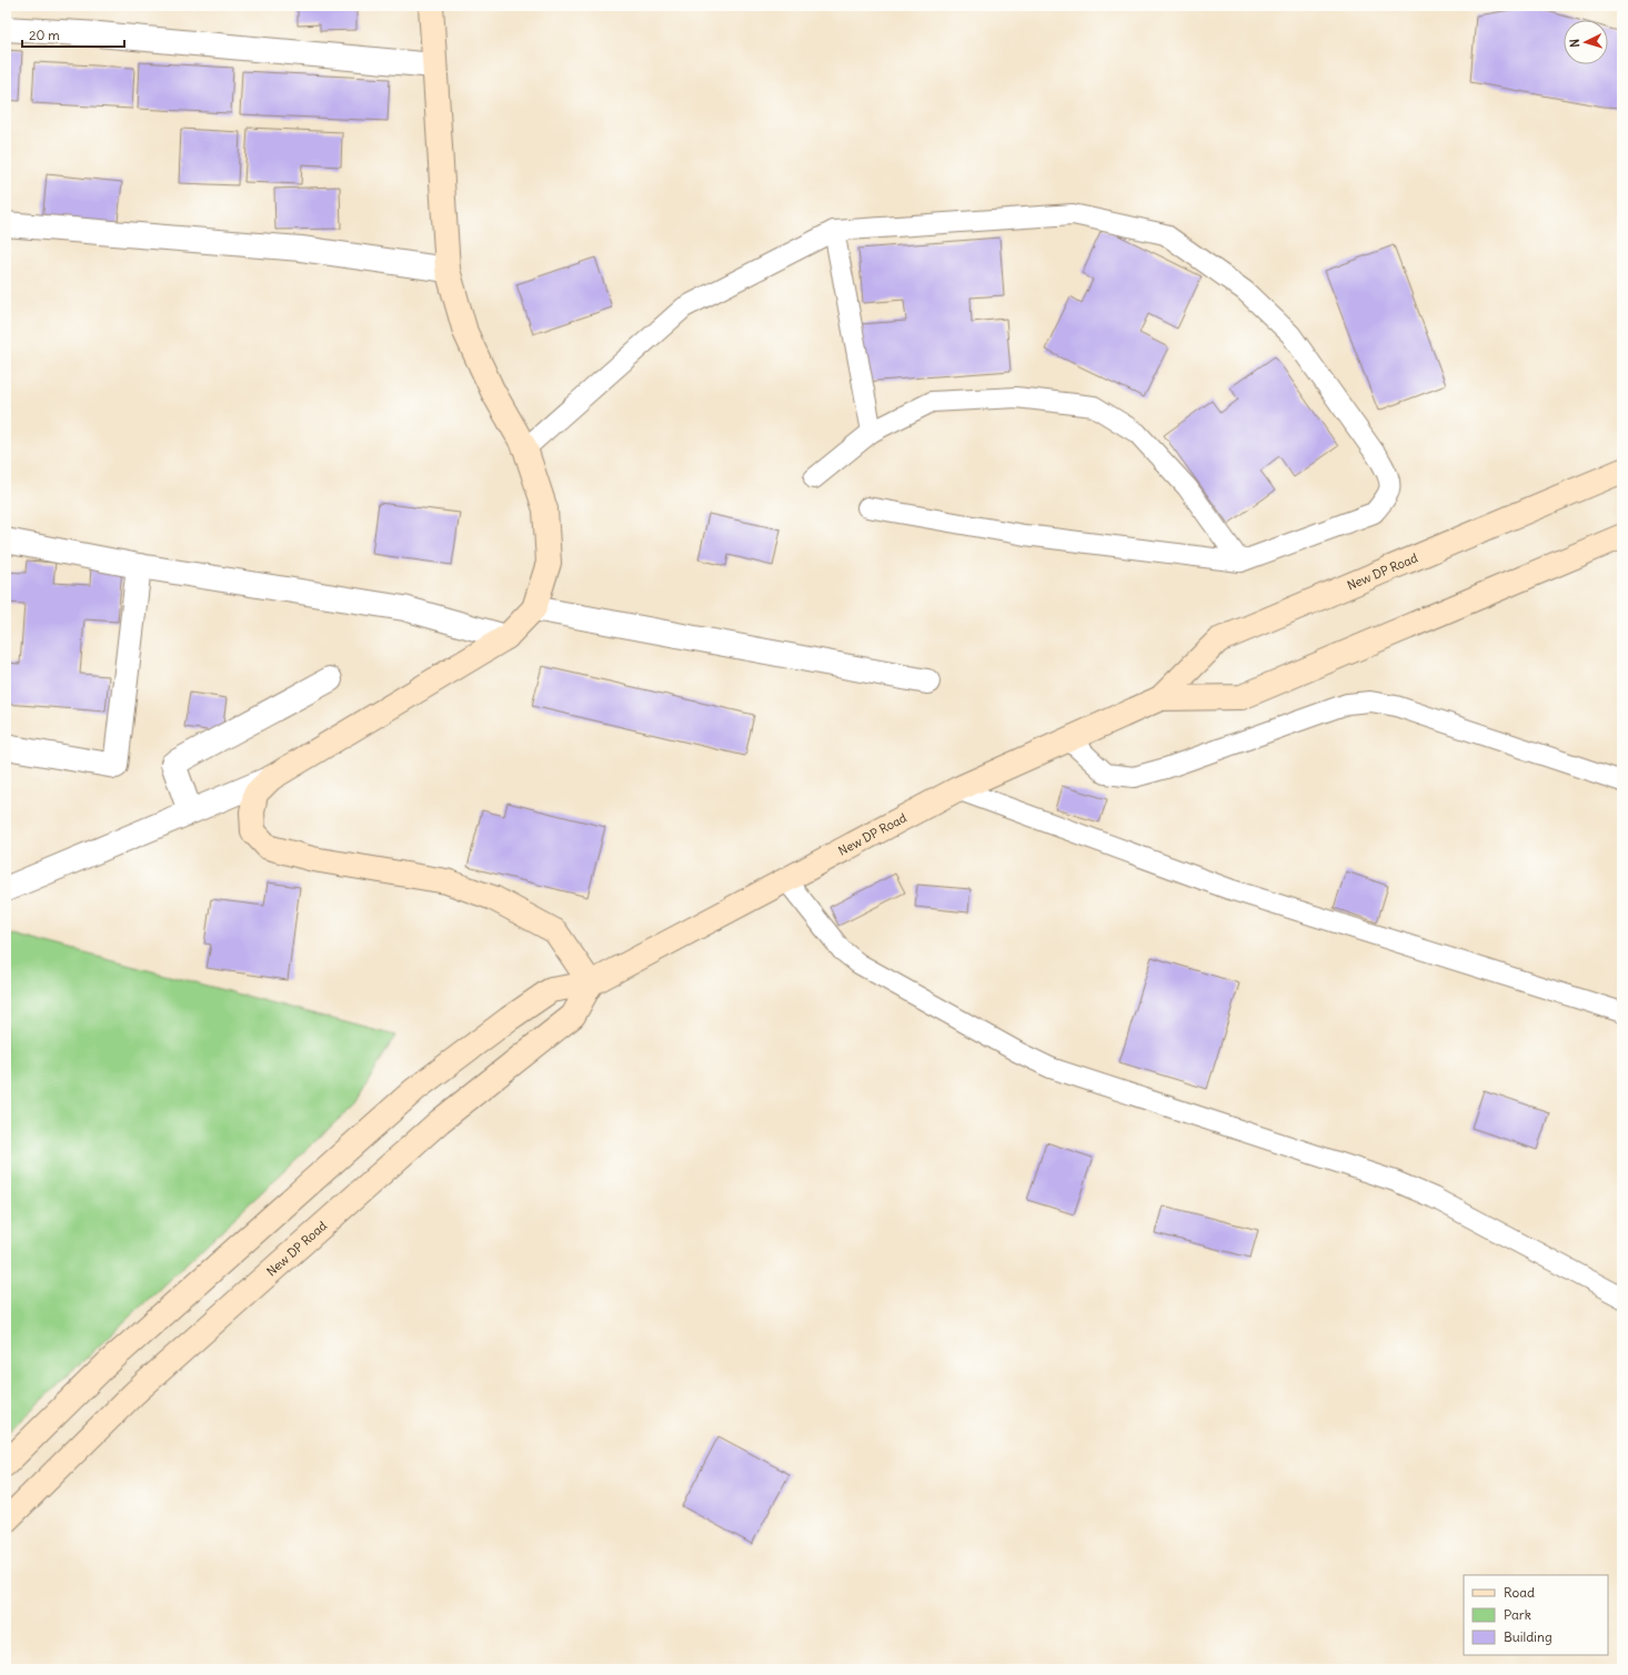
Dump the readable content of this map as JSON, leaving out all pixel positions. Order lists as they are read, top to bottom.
{
  "streets": {
    "main road": ["New DP Road"]
  },
  "legend": ["Road", "Park", "Building"],
  "scale_bar": "20 m",
  "north": "left"
}
